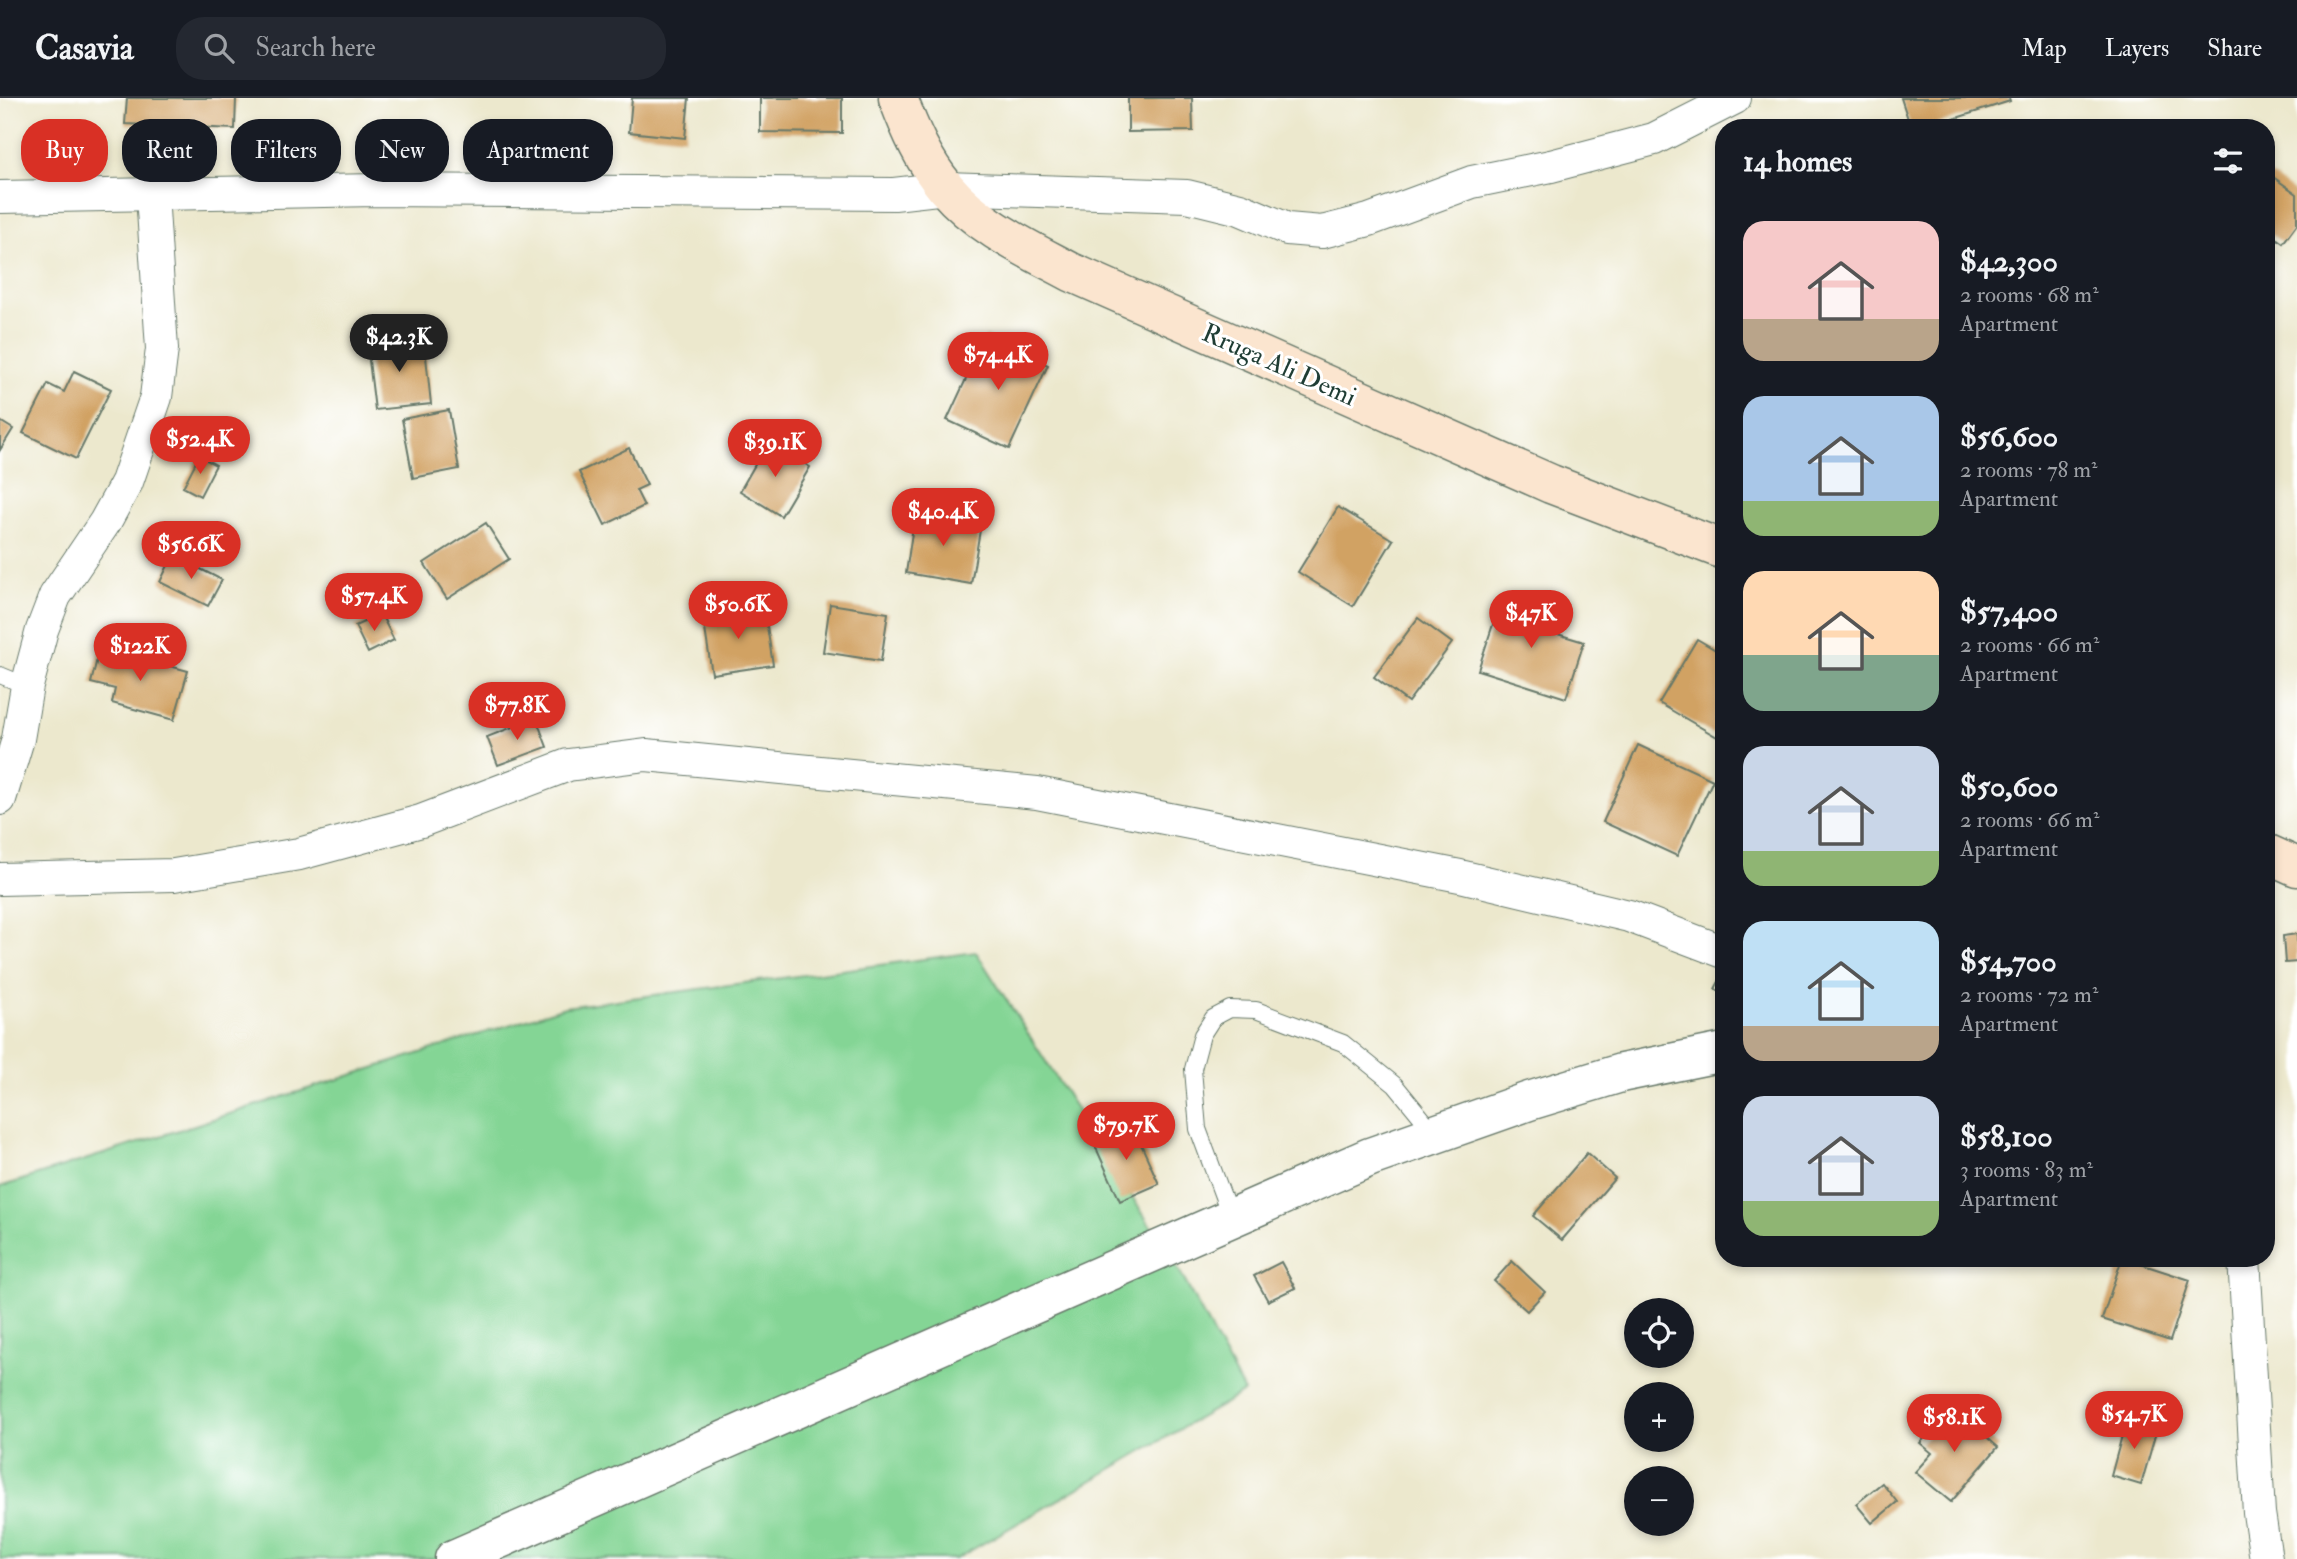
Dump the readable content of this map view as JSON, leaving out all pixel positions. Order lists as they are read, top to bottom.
{
  "streets": {
    "main road": ["Rruga Ali Demi"]
  },
  "page": {
    "header": "Casavia",
    "search": "Search here",
    "nav": ["Map", "Layers", "Share"],
    "chip": [
      "Buy",
      "Rent",
      "Filters",
      "New",
      "Apartment"
    ],
    "heading": "14 homes",
    "list": [
      {
        "name": "$42,300",
        "note": "2 rooms · 68 m² · Apartment"
      },
      {
        "name": "$56,600",
        "note": "2 rooms · 78 m² · Apartment"
      },
      {
        "name": "$57,400",
        "note": "2 rooms · 66 m² · Apartment"
      },
      {
        "name": "$50,600",
        "note": "2 rooms · 66 m² · Apartment"
      },
      {
        "name": "$54,700",
        "note": "2 rooms · 72 m² · Apartment"
      },
      {
        "name": "$58,100",
        "note": "3 rooms · 83 m² · Apartment"
      }
    ],
    "price": [
      "$42.3K",
      "$74.4K",
      "$52.4K",
      "$39.1K",
      "$40.4K",
      "$56.6K",
      "$57.4K",
      "$50.6K",
      "$47K",
      "$122K",
      "$77.8K",
      "$79.7K",
      "$54.7K",
      "$58.1K"
    ],
    "map_buttons": ["+", "−"]
  }
}
